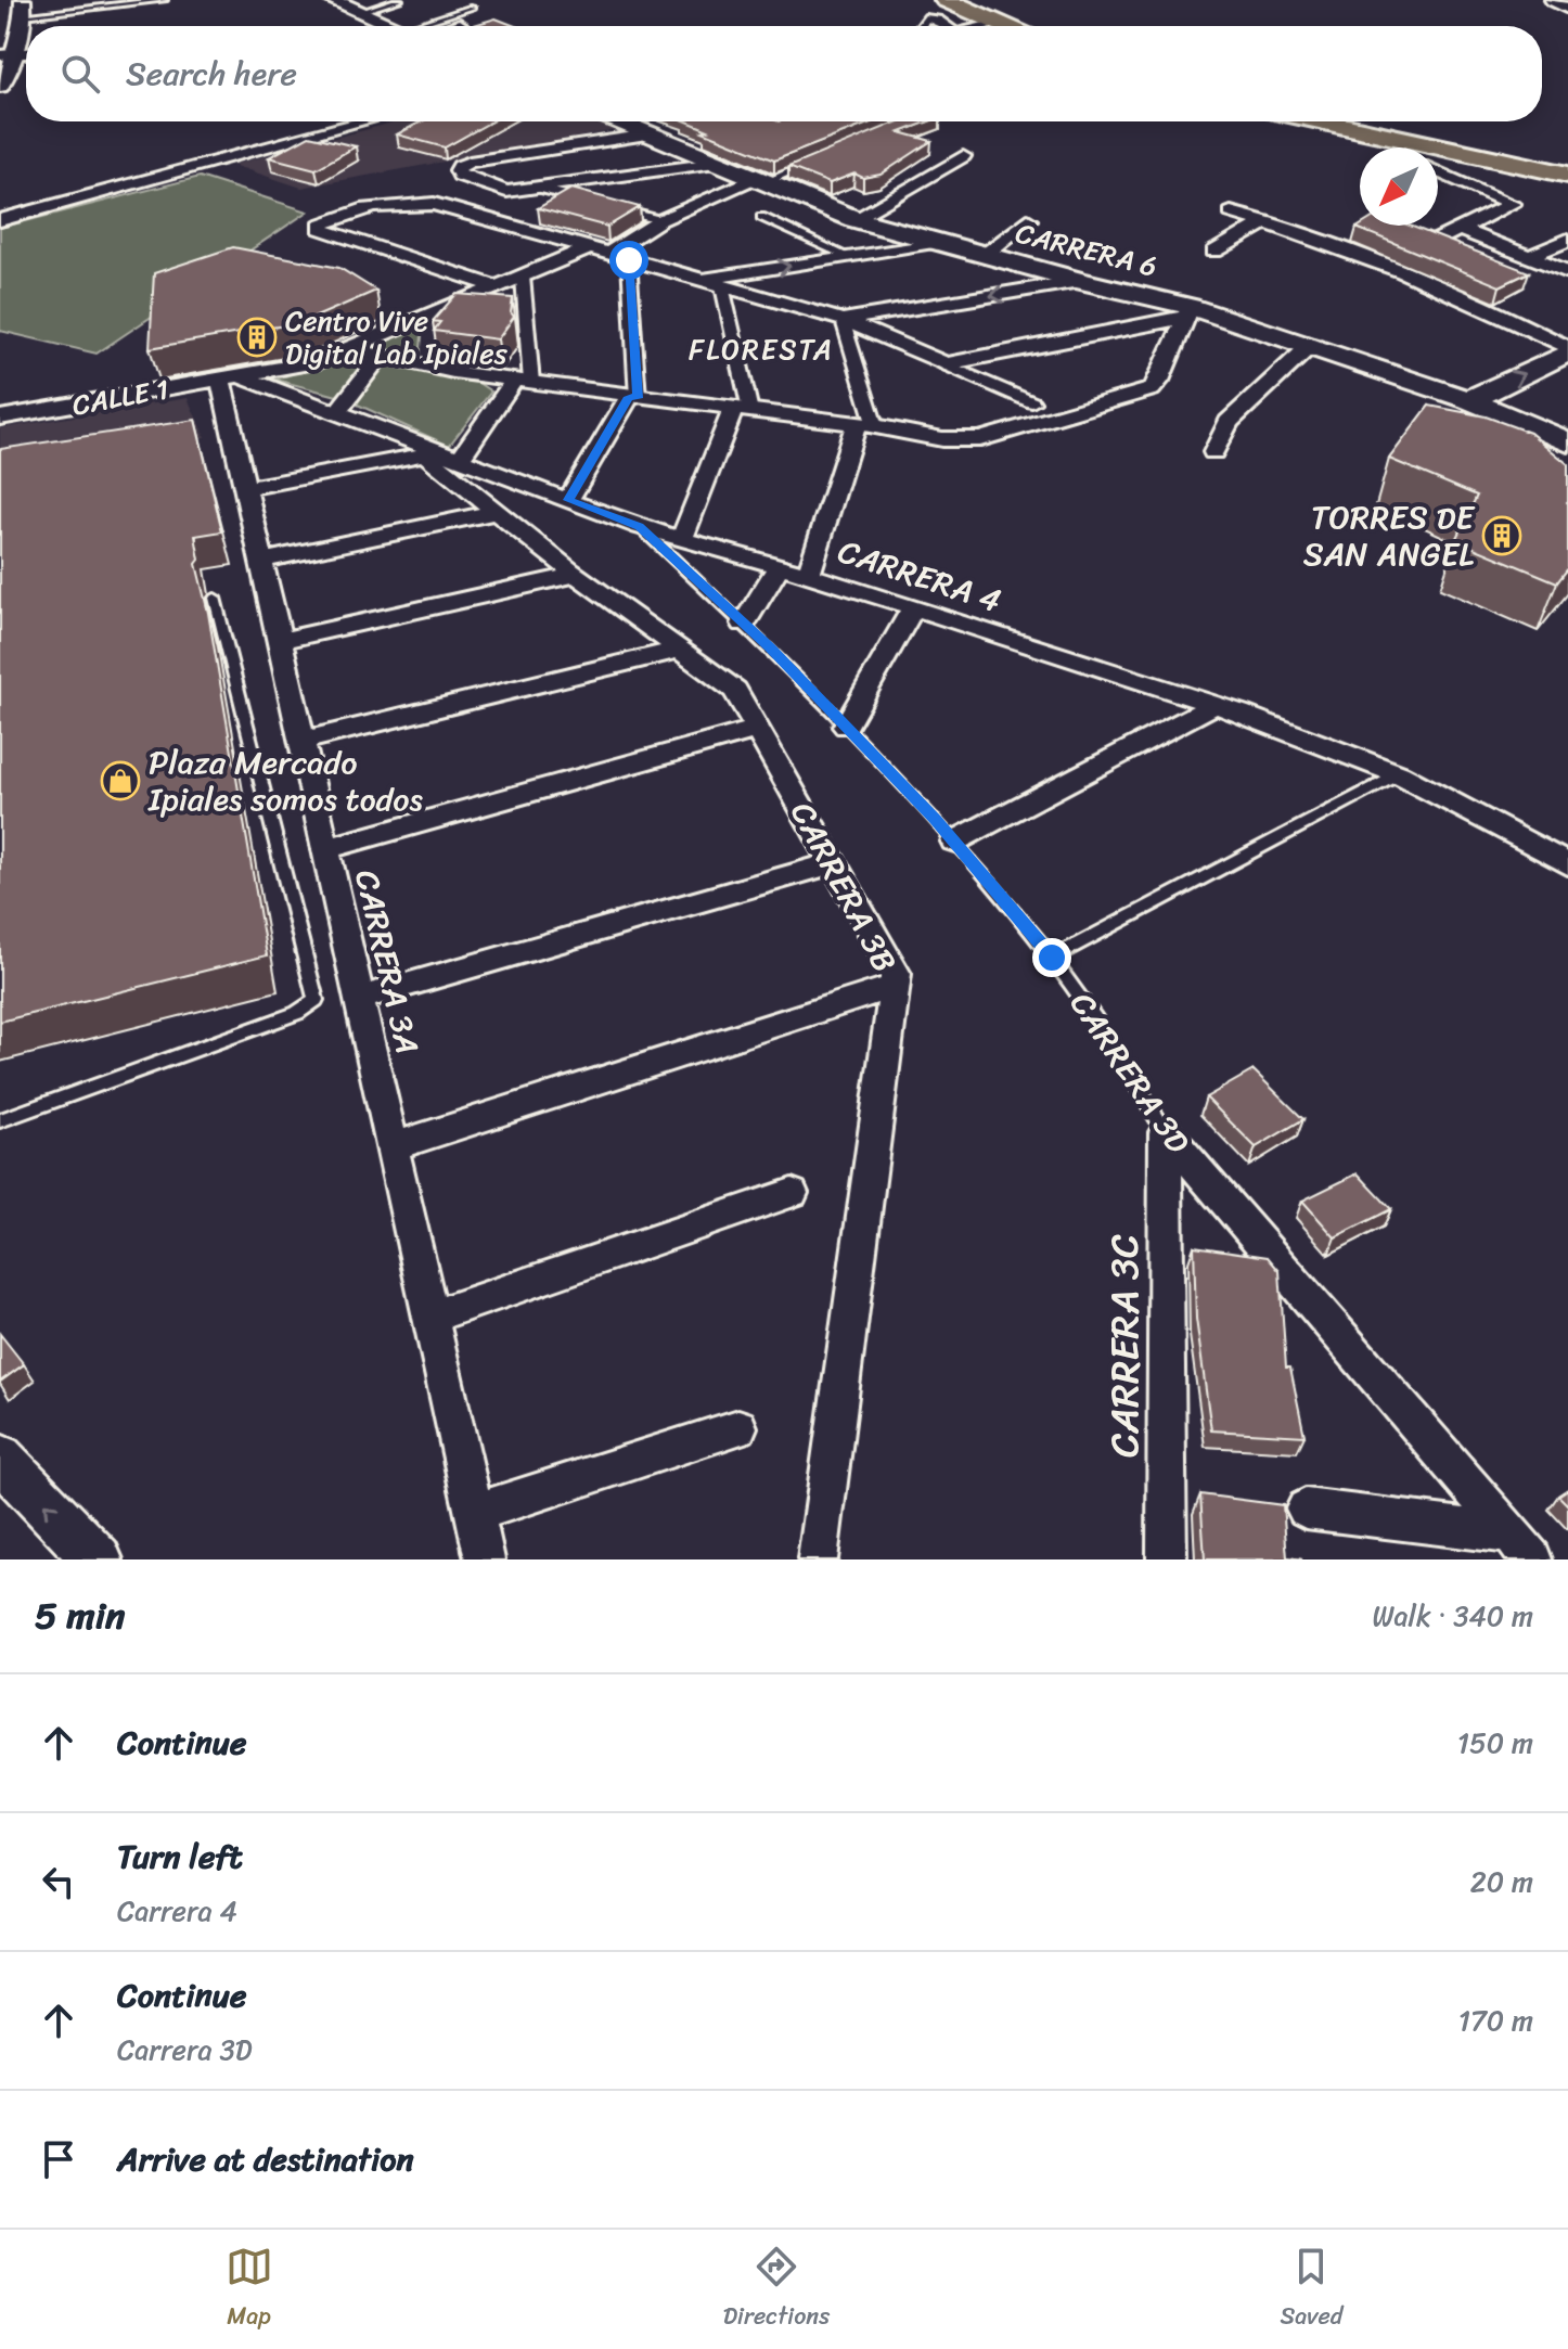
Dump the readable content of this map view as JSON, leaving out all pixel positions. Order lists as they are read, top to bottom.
{
  "streets": {
    "main road": ["CARRERA 6"],
    "street": [
      "CALLE 1",
      "CARRERA 4",
      "CARRERA 3B",
      "CARRERA 3A",
      "CARRERA 3D",
      "CARRERA 3C"
    ]
  },
  "crossings": [
    ["CALLE 1", "CARRERA 4"],
    ["CALLE 1", "CARRERA 3A"],
    ["CARRERA 4", "CARRERA 3B"],
    ["CARRERA 4", "CARRERA 3A"],
    ["CARRERA 4", "CARRERA 3D"],
    ["CARRERA 3D", "CARRERA 3C"]
  ],
  "districts": ["FLORESTA"],
  "places": {
    "building": ["Centro Vive Digital Lab Ipiales", "TORRES DE SAN ANGEL"],
    "shop": ["Plaza Mercado Ipiales somos todos"]
  },
  "north": "bottom left",
  "page": {
    "search": "Search here",
    "heading": ["5 min", "Walk · 340 m"],
    "list": [
      ["Continue", "150 m"],
      ["Turn left", "Carrera 4", "20 m"],
      ["Continue", "Carrera 3D", "170 m"],
      "Arrive at destination"
    ],
    "nav": ["Map", "Directions", "Saved"]
  }
}
